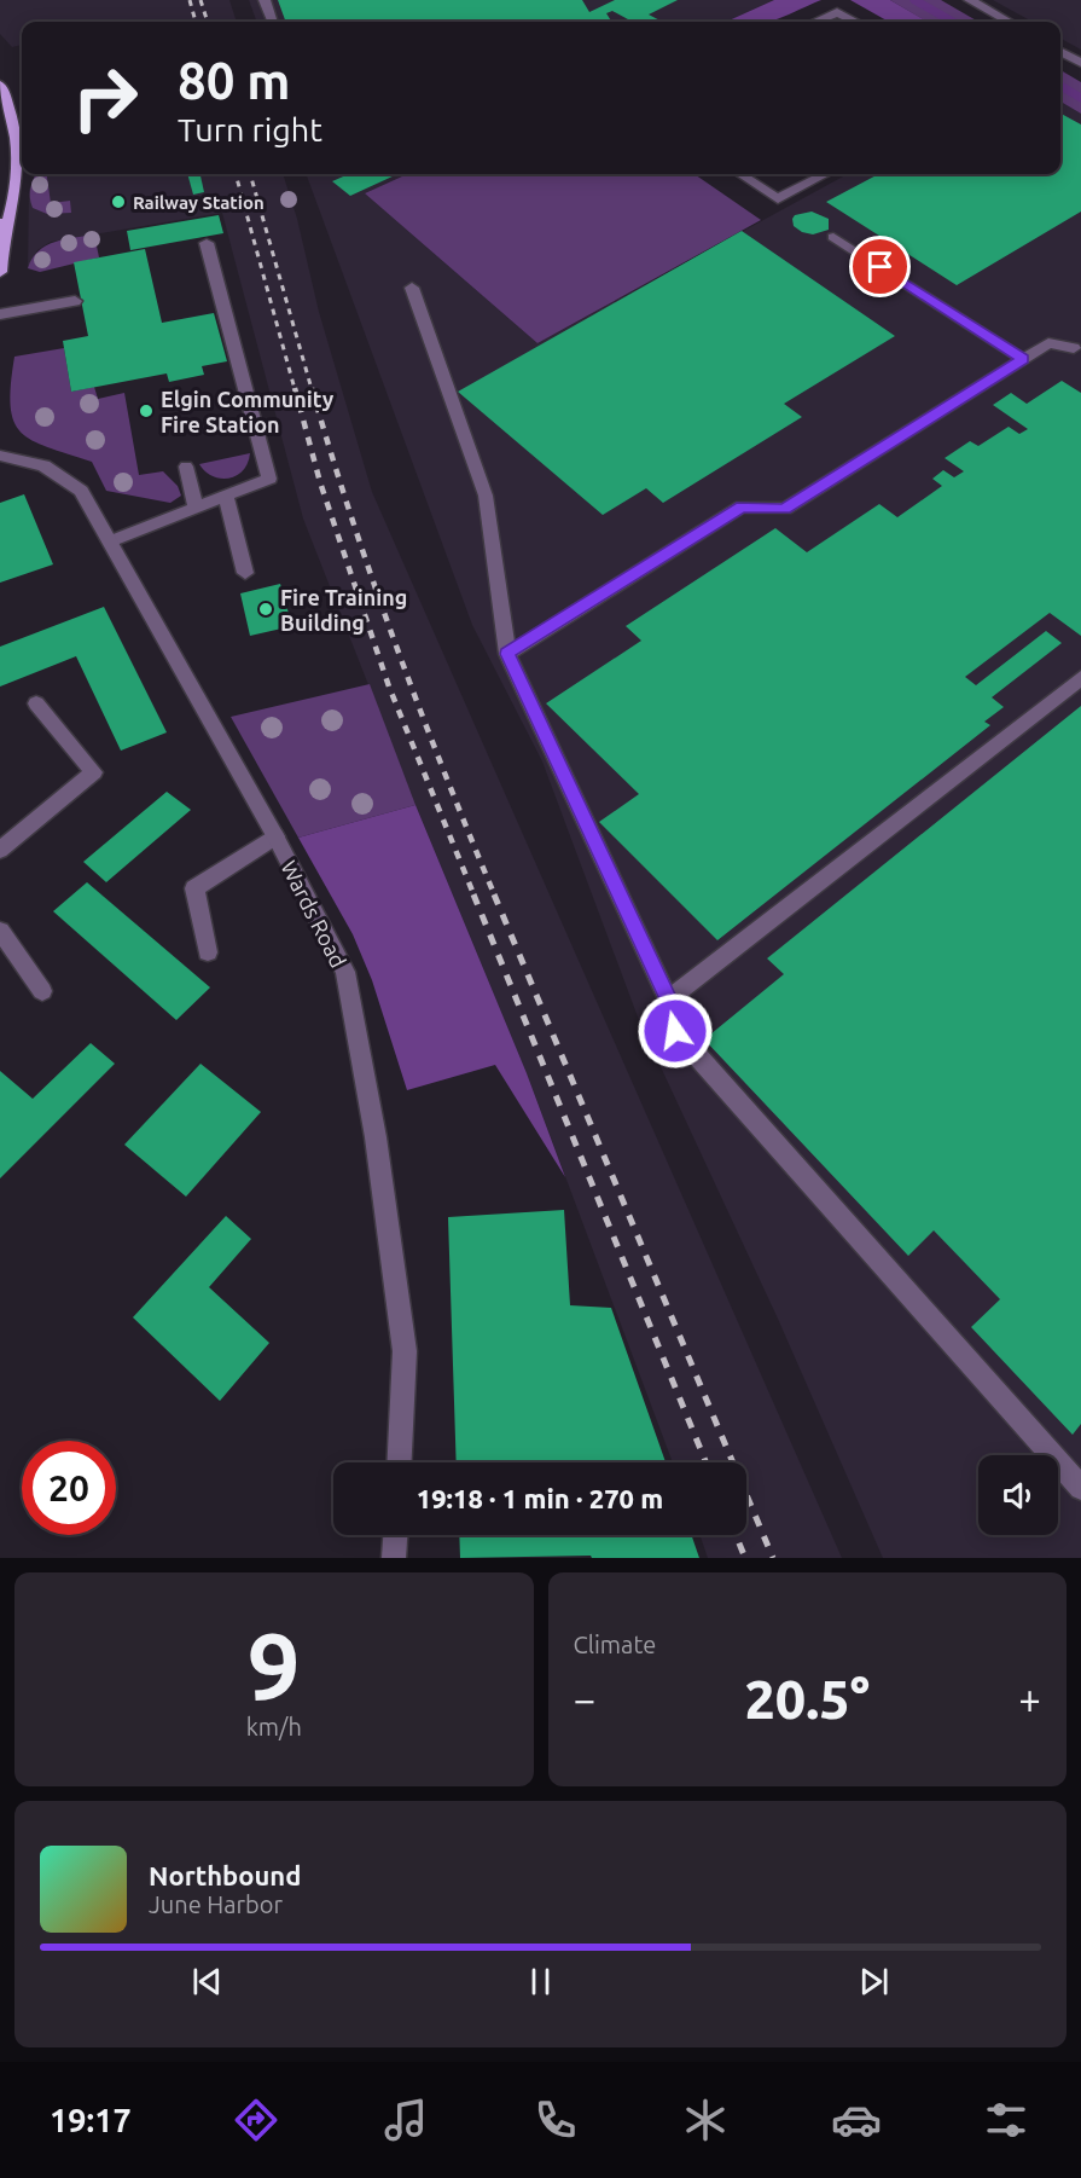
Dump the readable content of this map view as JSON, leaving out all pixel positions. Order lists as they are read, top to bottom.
{
  "streets": {
    "street": ["Wards Road"]
  },
  "places": ["Railway Station", "Elgin Community Fire Station", "Fire Training Building"],
  "page": {
    "turn": ["80 m", "Turn right"],
    "limit": "20",
    "trip": "19:18 · 1 min · 270 m",
    "tile": [
      ["9", "km/h"],
      "Climate"
    ],
    "heat": ["−", "20.5°", "+"],
    "song": ["Northbound", "June Harbor"],
    "tabs": "19:17"
  }
}
